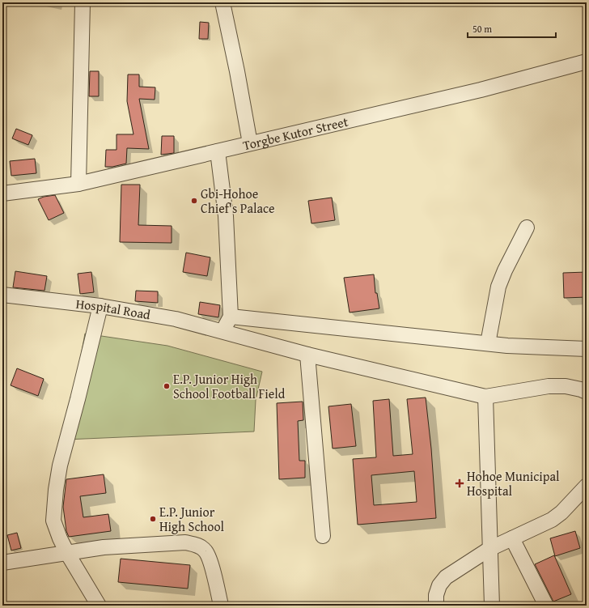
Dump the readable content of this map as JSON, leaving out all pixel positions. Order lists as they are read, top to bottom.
{
  "streets": {
    "street": ["Torgbe Kutor Street", "Hospital Road"]
  },
  "places": {
    "other": ["Gbi-Hohoe Chief's Palace", "E.P. Junior High School Football Field", "E.P. Junior High School"],
    "health": ["Hohoe Municipal Hospital"]
  },
  "scale_bar": "50 m"
}
